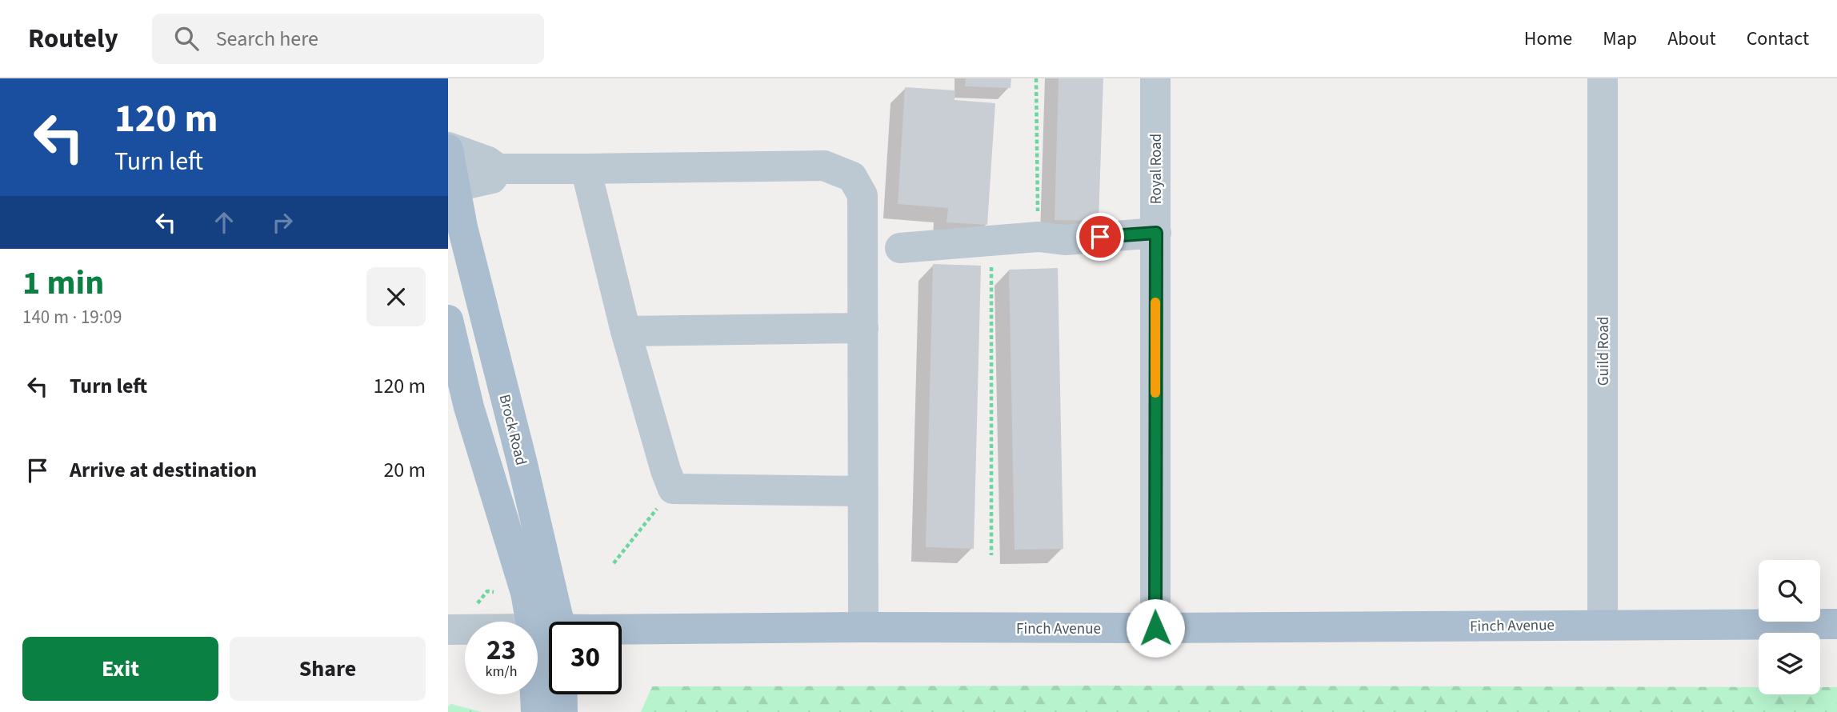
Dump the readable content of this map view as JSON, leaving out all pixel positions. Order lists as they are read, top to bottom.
{
  "streets": {
    "main road": ["Brock Road", "Finch Avenue"],
    "street": ["Royal Road", "Guild Road"]
  },
  "crossings": [
    ["Royal Road", "Finch Avenue"],
    ["Guild Road", "Finch Avenue"],
    ["Brock Road", "Finch Avenue"]
  ],
  "page": {
    "header": "Routely",
    "search": "Search here",
    "nav": [
      "Home",
      "Map",
      "About",
      "Contact"
    ],
    "turn": ["120 m", "Turn left"],
    "heading": ["1 min", "140 m · 19:09"],
    "list": [
      {
        "name": "Turn left",
        "value": "120 m"
      },
      {
        "name": "Arrive at destination",
        "value": "20 m"
      }
    ],
    "speed": "23 km/h",
    "limit": "30",
    "buttons": ["Exit", "Share"]
  }
}
